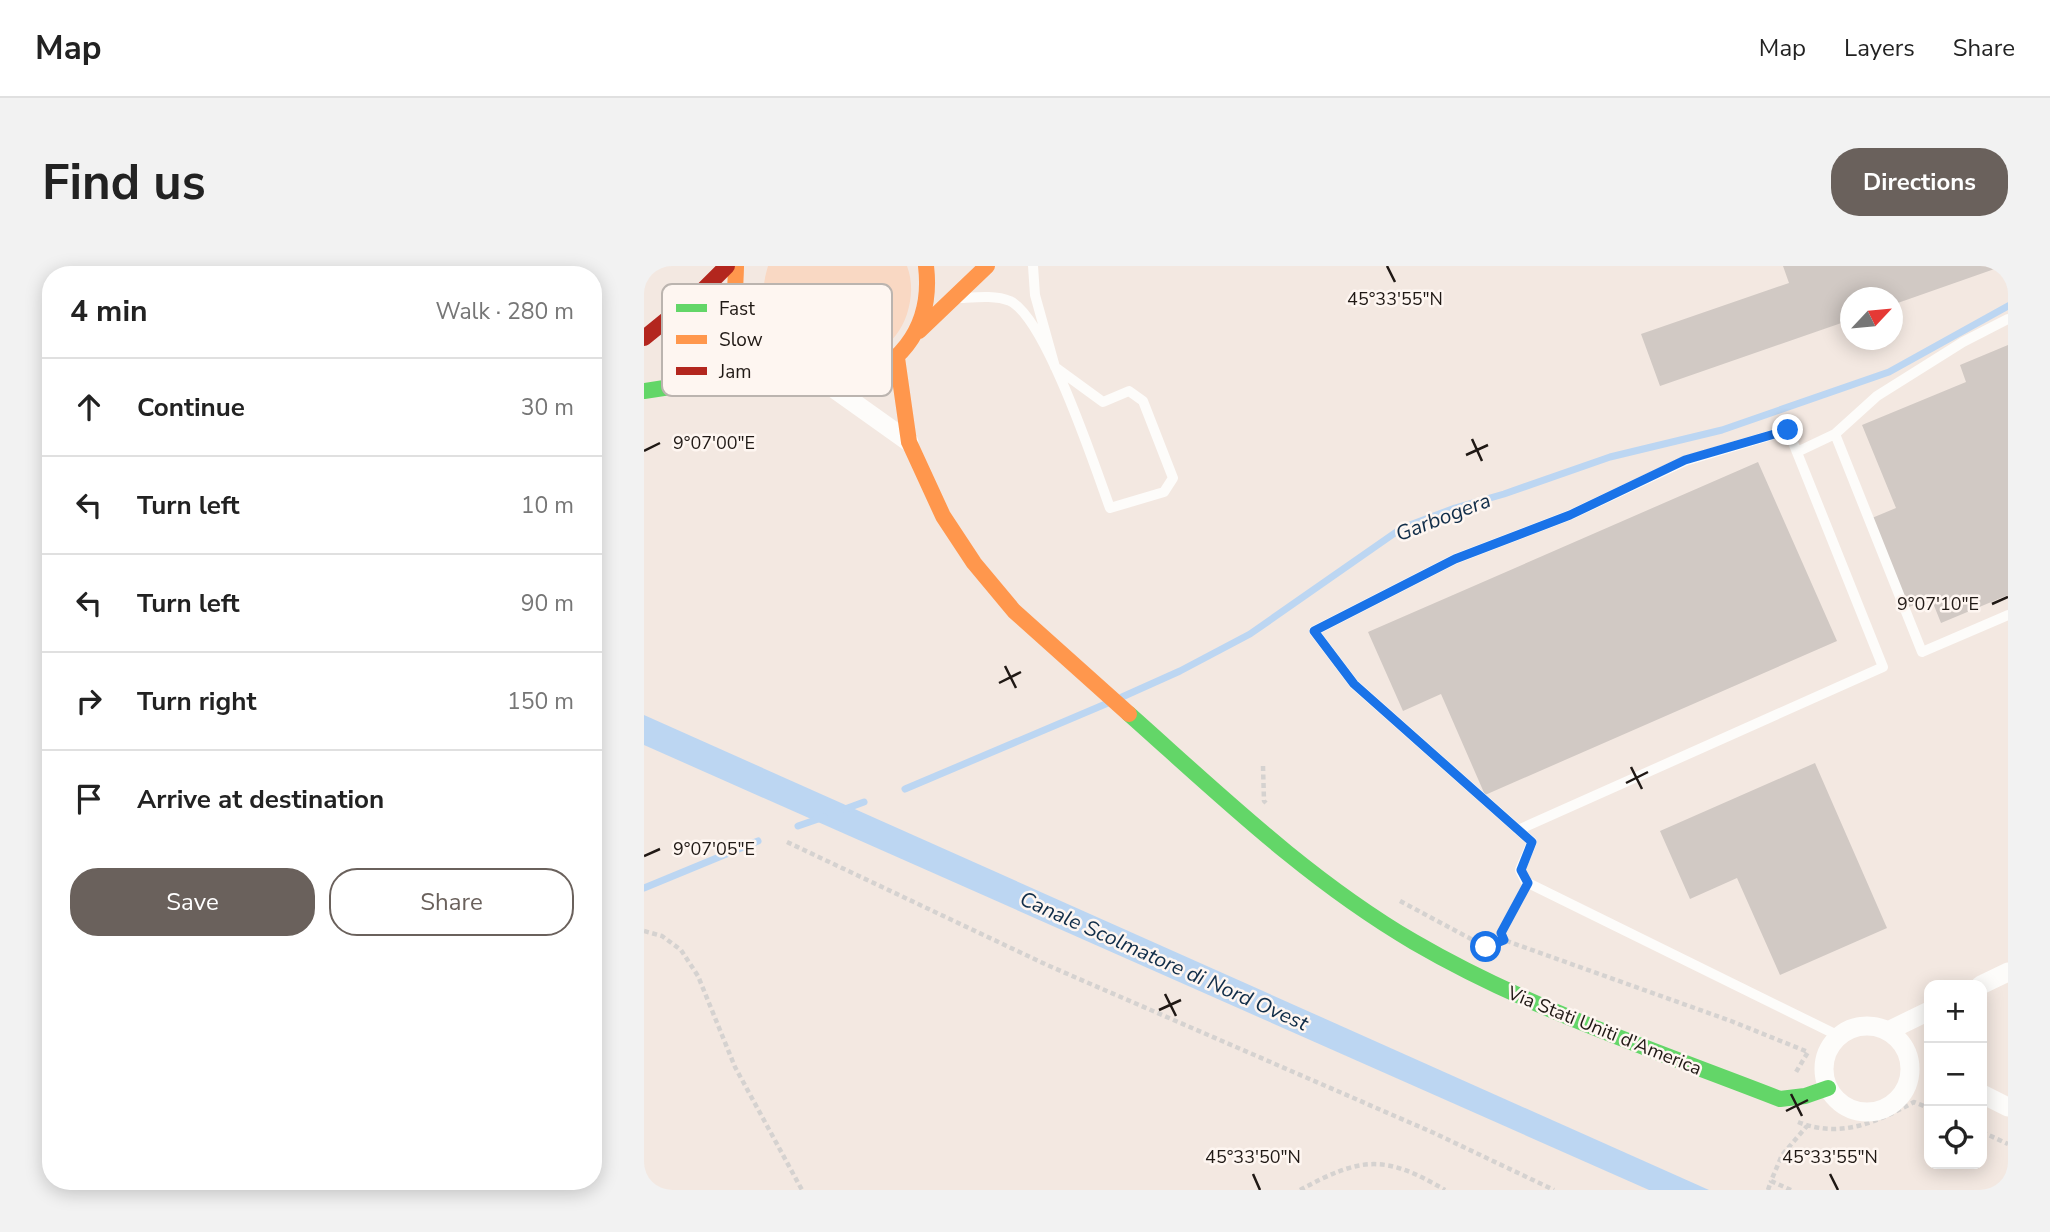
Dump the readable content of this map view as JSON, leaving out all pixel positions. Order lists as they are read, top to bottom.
{
  "streets": {
    "street": ["Via Stati Uniti d'America"]
  },
  "water": ["Garbogera", "Canale Scolmatore di Nord Ovest"],
  "legend": ["Fast", "Slow", "Jam"],
  "north": "top right",
  "page": {
    "header": "Map",
    "nav": ["Map", "Layers", "Share"],
    "buttons": [
      "Directions",
      ["Save", "Share"]
    ],
    "title": "Find us",
    "heading": ["4 min", "Walk · 280 m"],
    "list": [
      ["Continue", "30 m"],
      ["Turn left", "10 m"],
      ["Turn left", "90 m"],
      ["Turn right", "150 m"],
      "Arrive at destination"
    ],
    "map_buttons": ["+", "−"]
  },
  "coordinates": [
    "45°33'55\"N",
    "9°07'00\"E",
    "9°07'10\"E",
    "9°07'05\"E",
    "45°33'50\"N"
  ]
}
